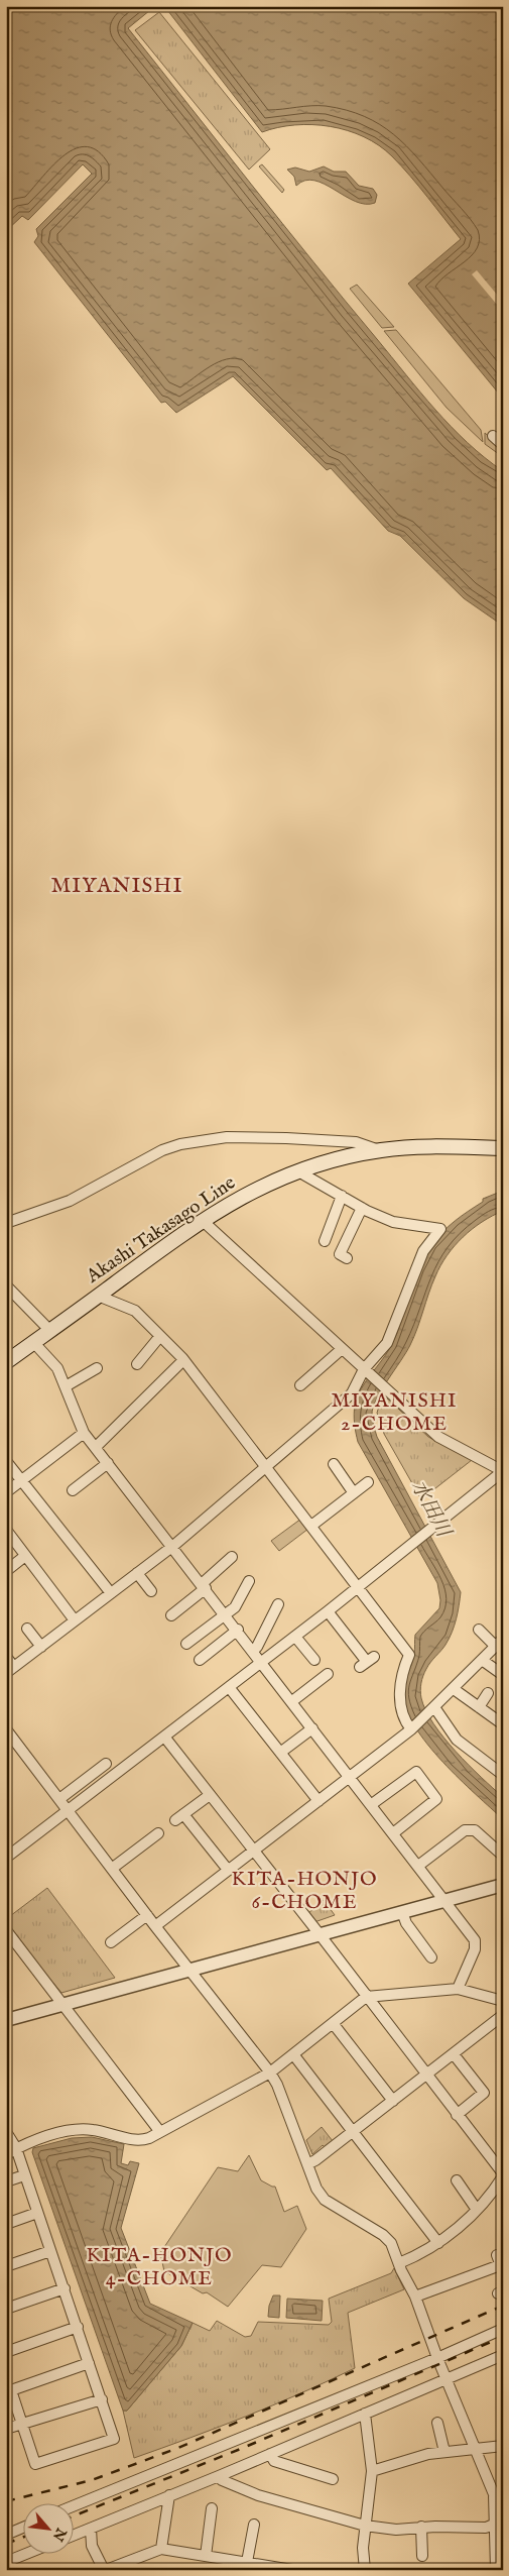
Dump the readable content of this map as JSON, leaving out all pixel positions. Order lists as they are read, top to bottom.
{
  "streets": {
    "main road": ["Akashi Takasago Line"]
  },
  "districts": [
    "MIYANISHI",
    "MIYANISHI 2-CHOME",
    "KITA-HONJO 6-CHOME",
    "KITA-HONJO 4-CHOME"
  ],
  "water": ["水田川"],
  "north": "bottom right"
}
